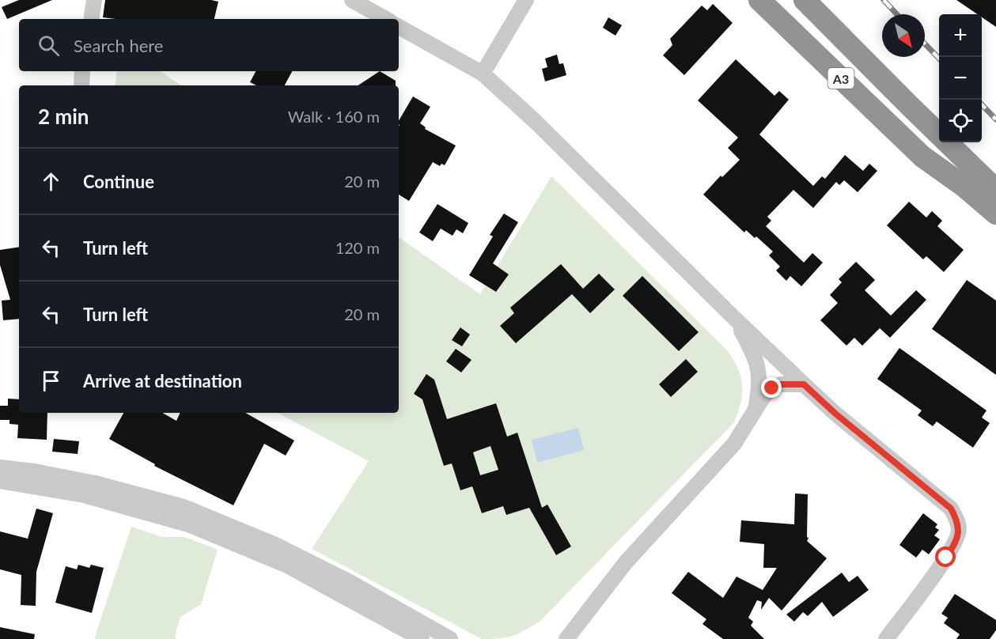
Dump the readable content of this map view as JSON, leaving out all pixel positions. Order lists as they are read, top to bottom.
{
  "streets": {
    "highway": ["A3"]
  },
  "north": "bottom right",
  "page": {
    "map_buttons": ["+", "−"],
    "search": "Search here",
    "heading": ["2 min", "Walk · 160 m"],
    "list": [
      ["Continue", "20 m"],
      ["Turn left", "120 m"],
      ["Turn left", "20 m"],
      "Arrive at destination"
    ]
  }
}
